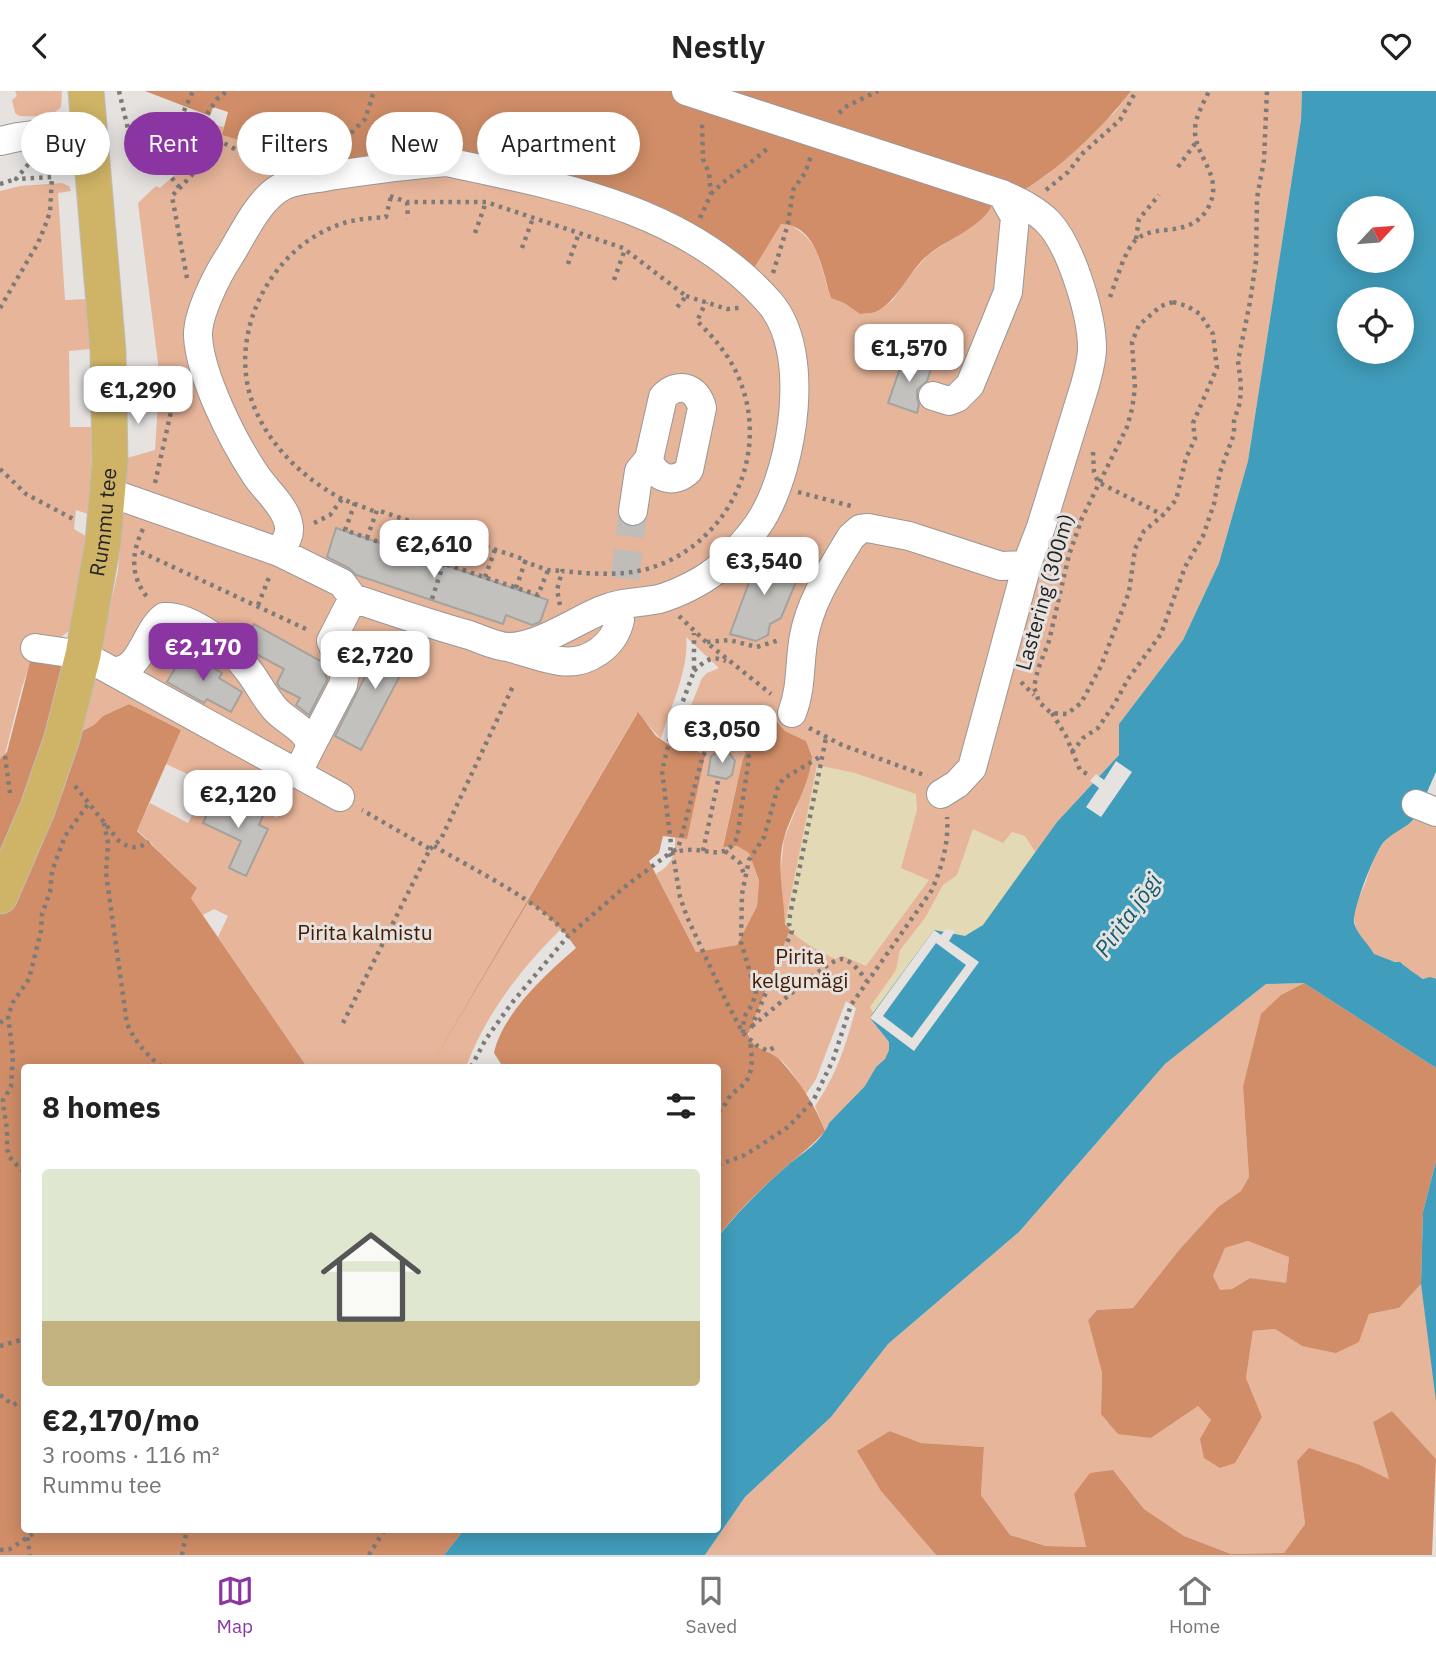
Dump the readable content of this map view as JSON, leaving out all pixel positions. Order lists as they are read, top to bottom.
{
  "streets": {
    "main road": ["Rummu tee"],
    "path": ["Lastering (300m)"]
  },
  "water": ["Pirita jõgi"],
  "parks": ["Pirita kalmistu", "Pirita kelgumägi"],
  "north": "top right",
  "page": {
    "header": "Nestly",
    "chip": [
      "Buy",
      "Rent",
      "Filters",
      "New",
      "Apartment"
    ],
    "price": [
      "€1,570",
      "€1,290",
      "€2,610",
      "€3,540",
      "€2,170",
      "€2,720",
      "€3,050",
      "€2,120"
    ],
    "heading": "8 homes",
    "list": [
      {
        "name": "€2,170/mo",
        "note": "3 rooms · 116 m² · Rummu tee"
      }
    ],
    "tabs": ["Map", "Saved", "Home"]
  }
}
